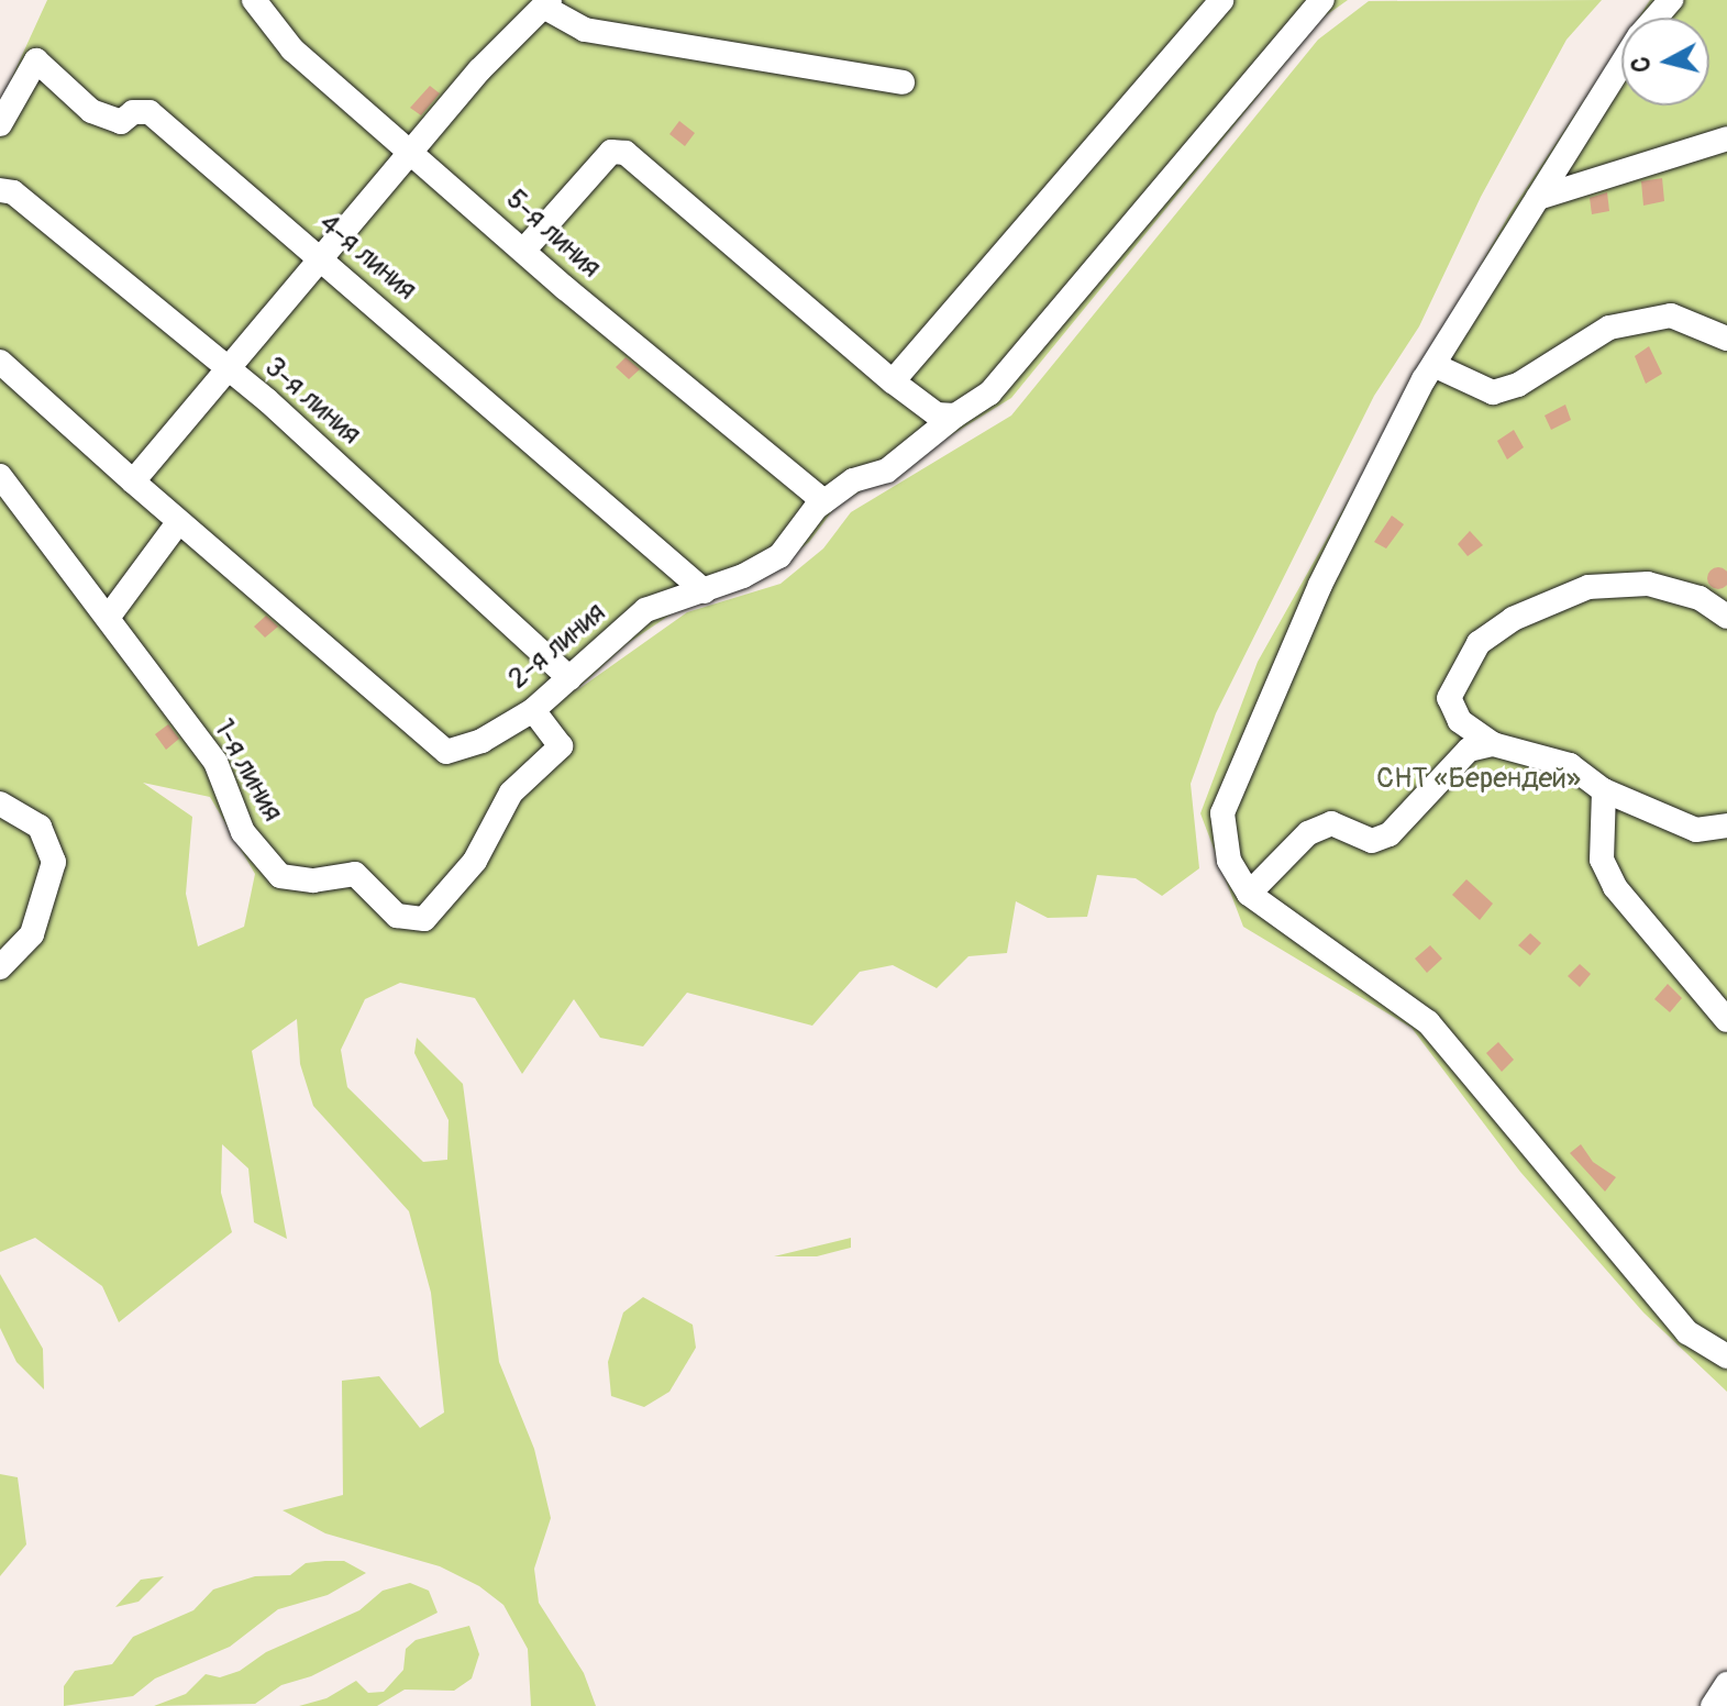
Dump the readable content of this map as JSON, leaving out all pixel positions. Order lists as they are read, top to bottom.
{
  "streets": {
    "street": [
      "5-я линия",
      "4-я линия",
      "3-я линия",
      "2-я линия",
      "1-я линия"
    ]
  },
  "crossings": [
    ["5-я линия", "2-я линия"],
    ["4-я линия", "2-я линия"],
    ["3-я линия", "2-я линия"],
    ["2-я линия", "1-я линия"]
  ],
  "parks": ["СНТ «Берендей»"],
  "north": "left"
}
